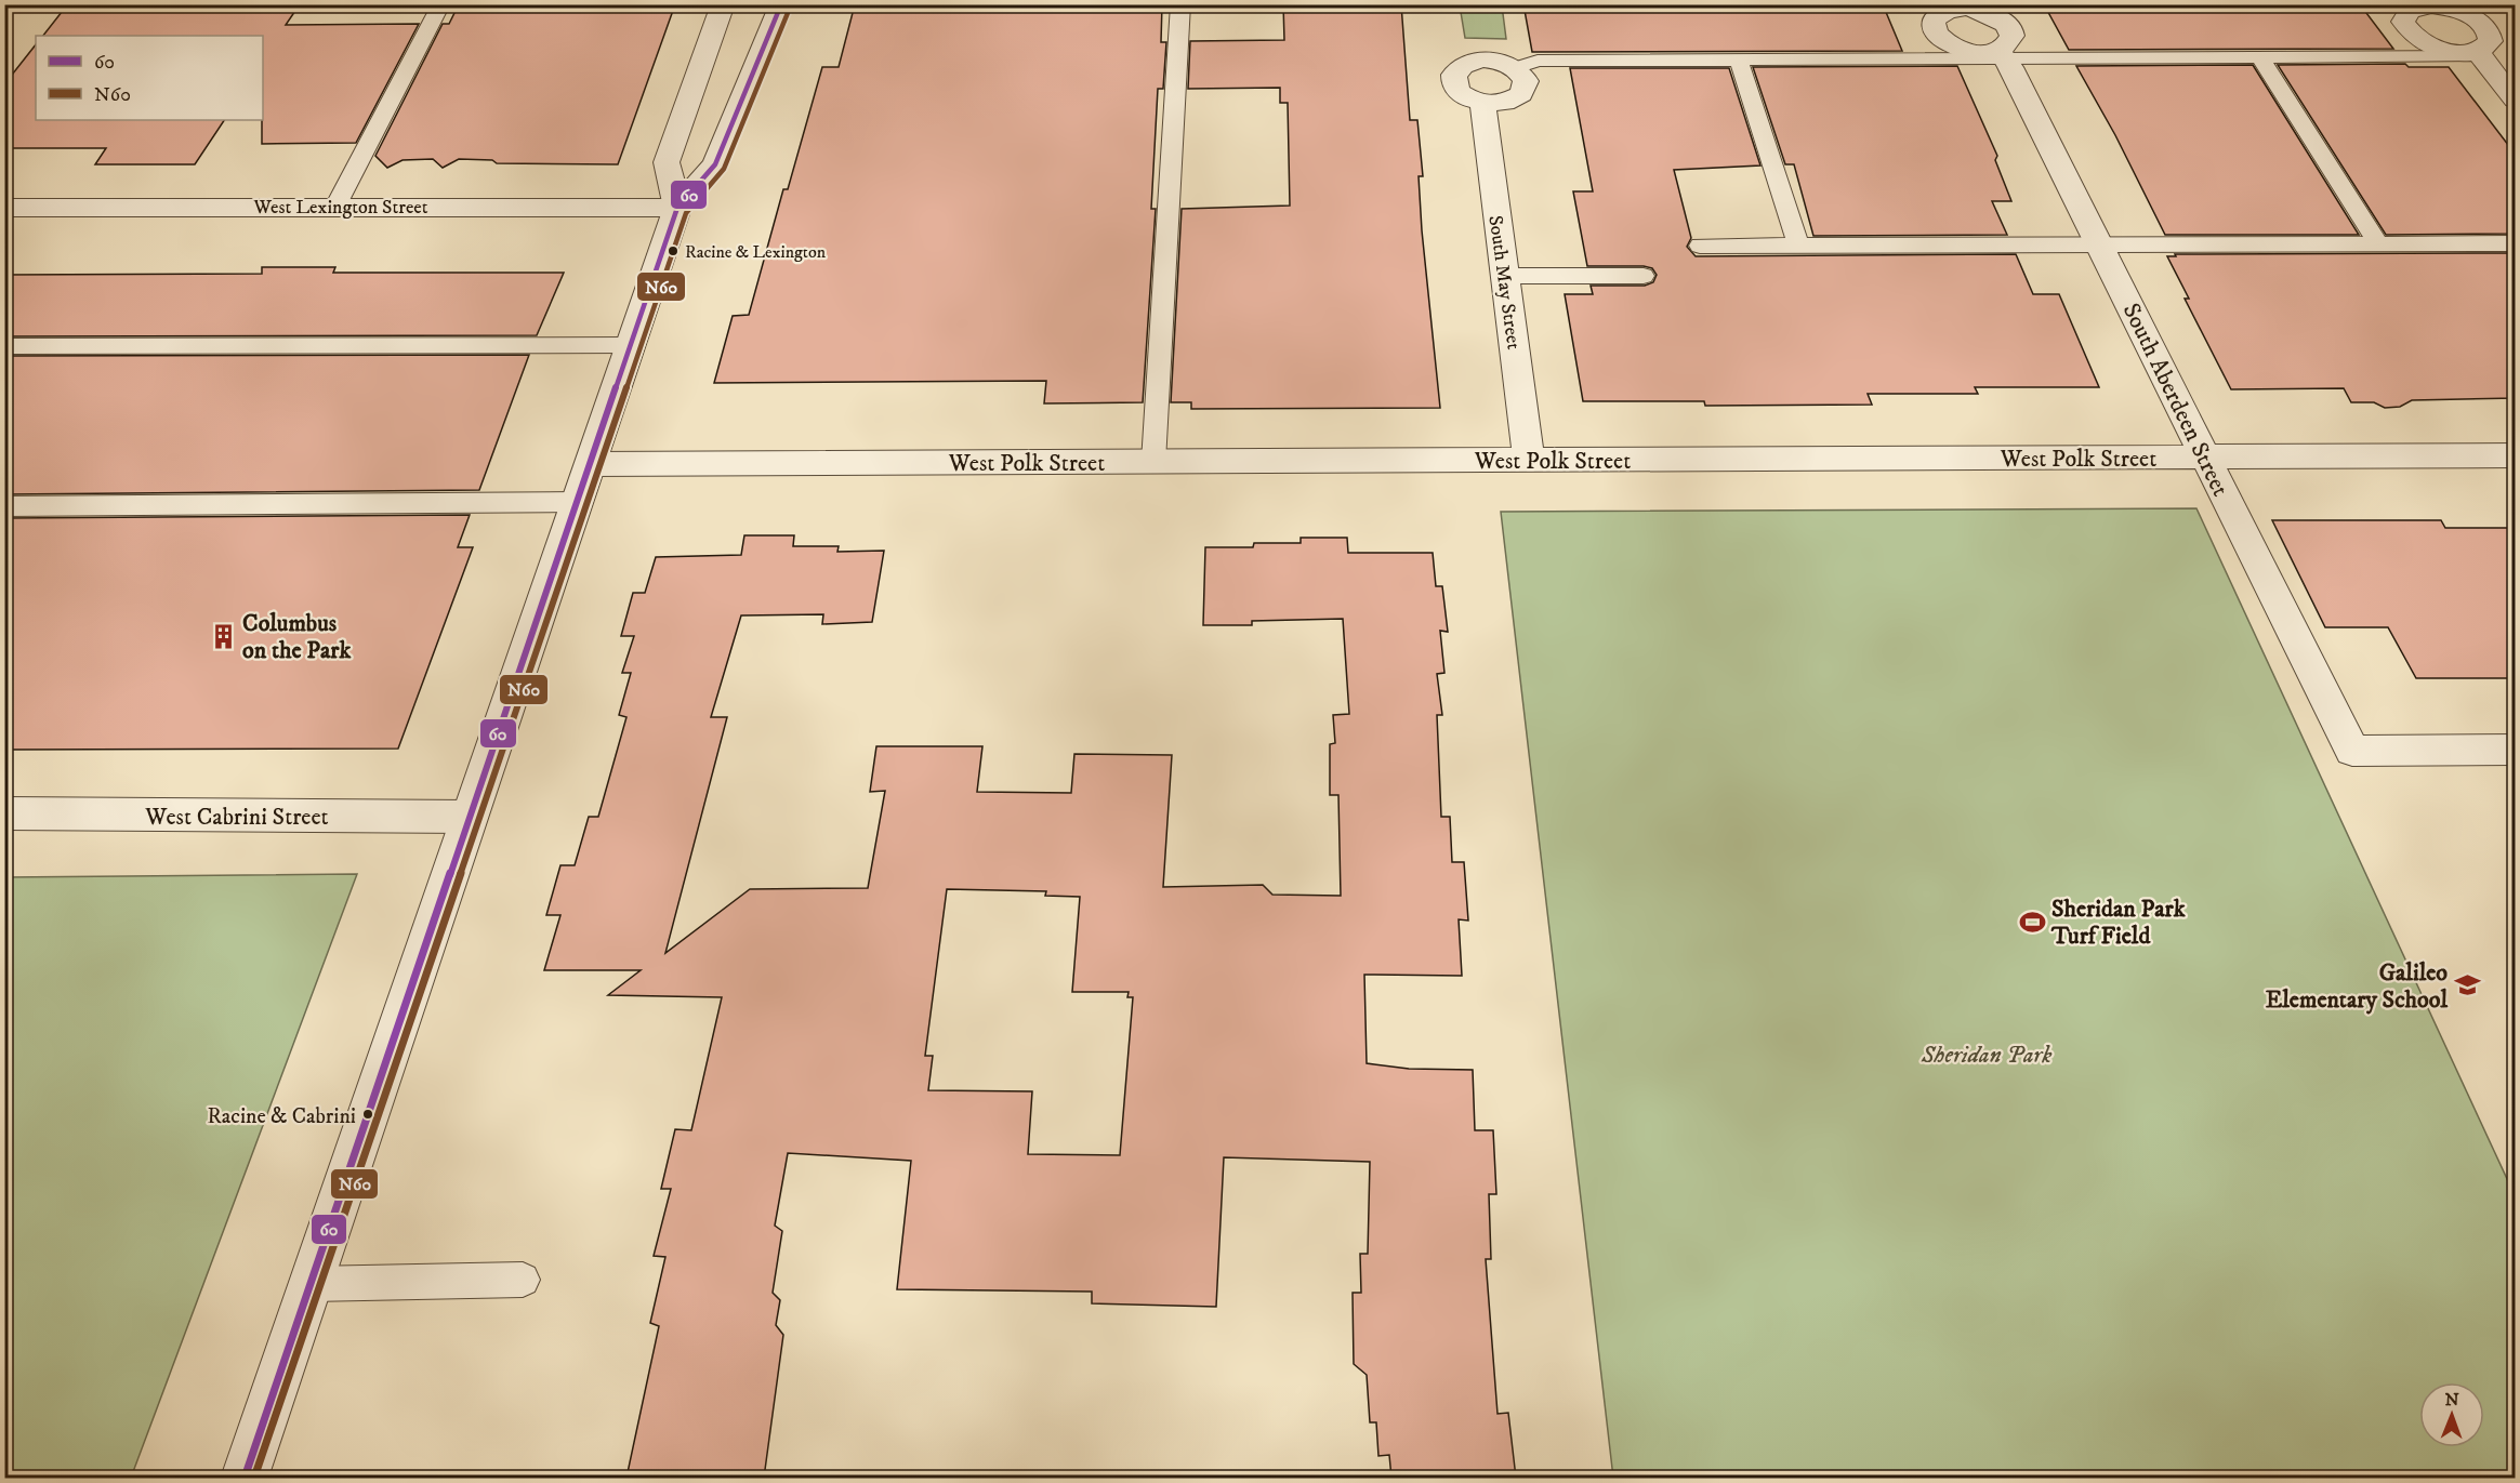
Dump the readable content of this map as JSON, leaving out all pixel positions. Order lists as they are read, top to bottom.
{
  "streets": {
    "street": [
      "West Lexington Street",
      "South May Street",
      "South Aberdeen Street",
      "West Polk Street",
      "West Cabrini Street"
    ]
  },
  "crossings": [
    ["South May Street", "West Polk Street"],
    ["South Aberdeen Street", "West Polk Street"]
  ],
  "parks": ["Sheridan Park"],
  "places": {
    "other": ["Racine & Lexington", "Racine & Cabrini"],
    "building": ["Columbus on the Park"],
    "sports": ["Sheridan Park Turf Field"],
    "school or university": ["Galileo Elementary School"]
  },
  "lines": ["transit line 60", "transit line N60"],
  "legend": ["60", "N60"],
  "north": "top"
}
